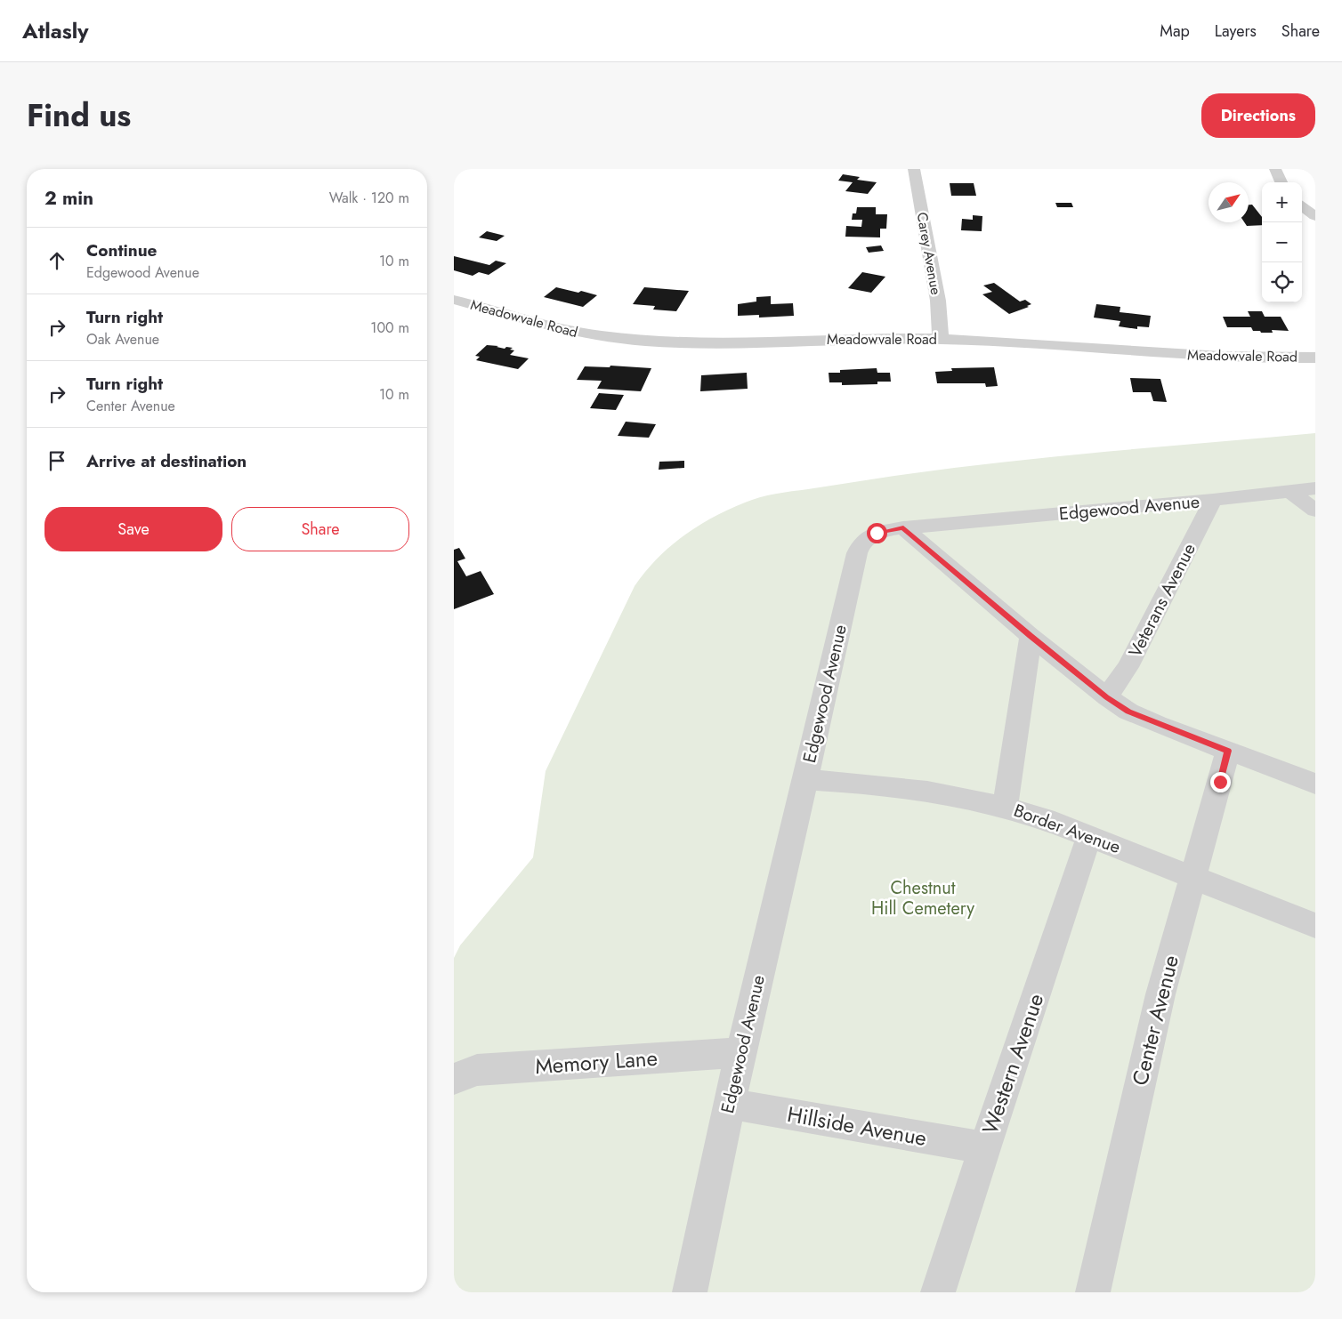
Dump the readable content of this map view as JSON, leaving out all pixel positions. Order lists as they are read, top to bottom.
{
  "streets": {
    "street": [
      "Carey Avenue",
      "Meadowvale Road",
      "Edgewood Avenue",
      "Veterans Avenue",
      "Border Avenue",
      "Center Avenue",
      "Memory Lane",
      "Western Avenue",
      "Hillside Avenue"
    ]
  },
  "crossings": [
    ["Carey Avenue", "Meadowvale Road"],
    ["Edgewood Avenue", "Veterans Avenue"],
    ["Edgewood Avenue", "Border Avenue"],
    ["Edgewood Avenue", "Memory Lane"],
    ["Edgewood Avenue", "Hillside Avenue"],
    ["Border Avenue", "Center Avenue"],
    ["Border Avenue", "Western Avenue"],
    ["Western Avenue", "Hillside Avenue"]
  ],
  "parks": ["Chestnut Hill Cemetery"],
  "north": "top right",
  "page": {
    "header": "Atlasly",
    "nav": ["Map", "Layers", "Share"],
    "title": "Find us",
    "buttons": [
      "Directions",
      ["Save", "Share"]
    ],
    "heading": ["2 min", "Walk · 120 m"],
    "map_buttons": ["+", "−"],
    "list": [
      ["Continue", "Edgewood Avenue", "10 m"],
      ["Turn right", "Oak Avenue", "100 m"],
      ["Turn right", "Center Avenue", "10 m"],
      "Arrive at destination"
    ]
  }
}
